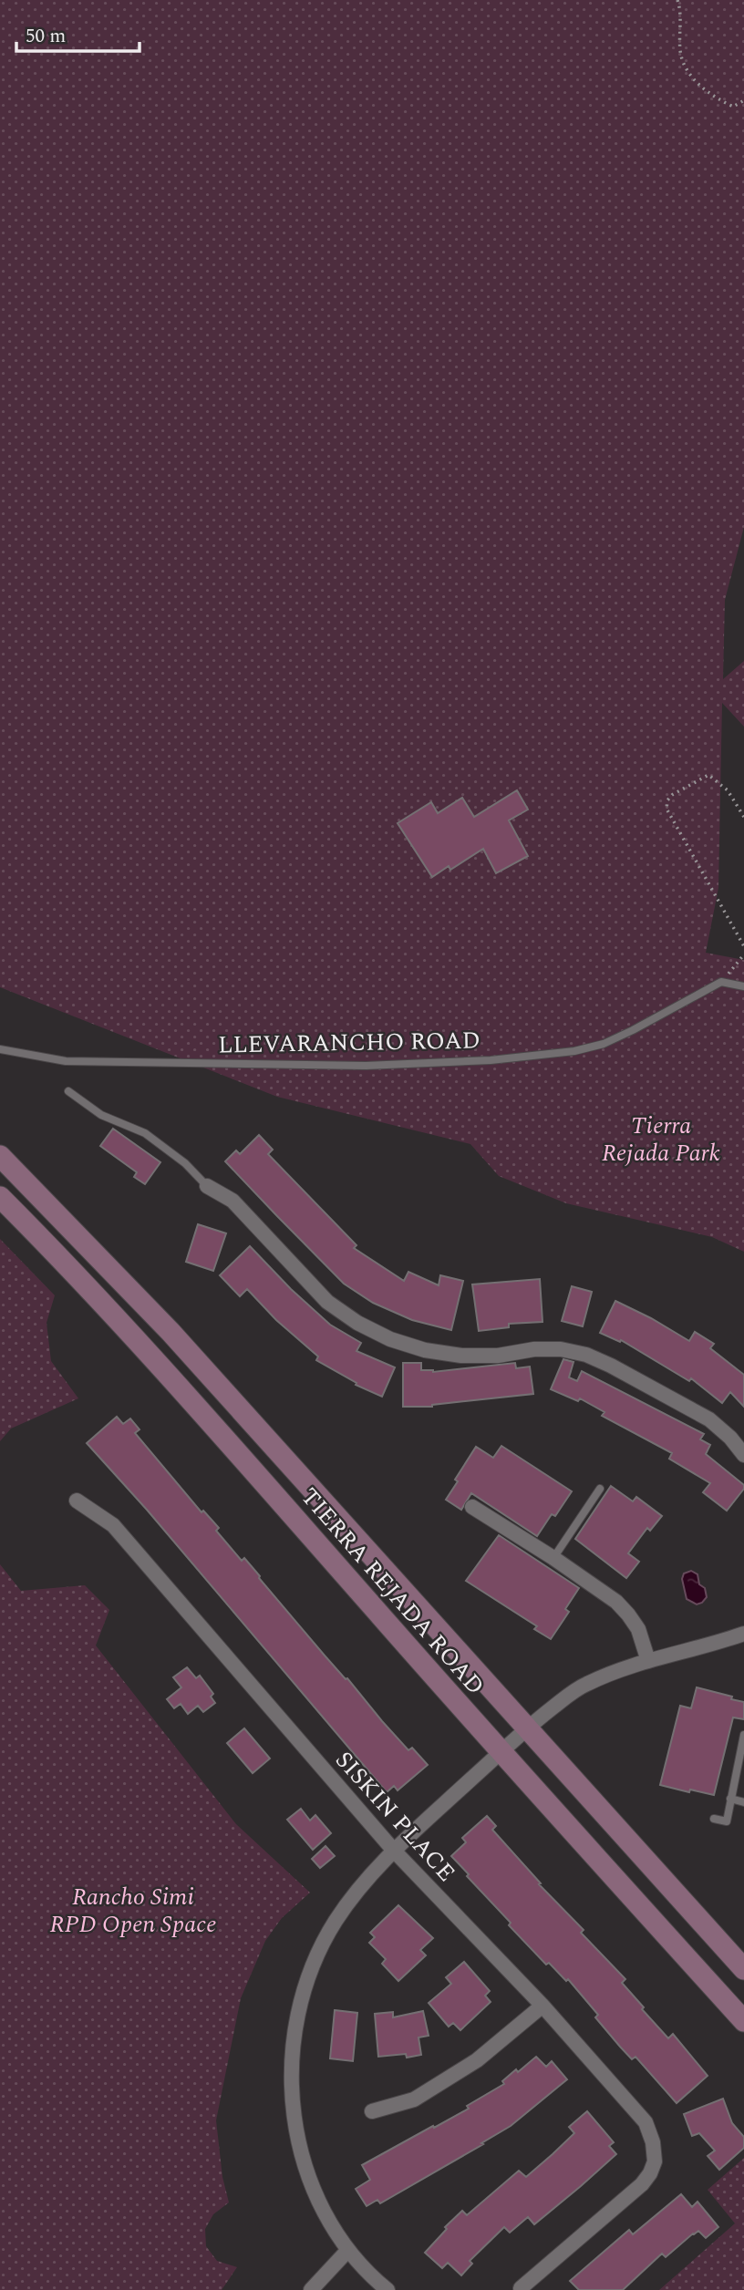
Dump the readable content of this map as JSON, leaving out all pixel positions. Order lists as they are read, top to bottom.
{
  "streets": {
    "main road": ["TIERRA REJADA ROAD"],
    "street": ["SISKIN PLACE"],
    "lane": ["LLEVARANCHO ROAD"]
  },
  "parks": ["Tierra Rejada Park", "Rancho Simi RPD Open Space"],
  "scale_bar": "50 m"
}
